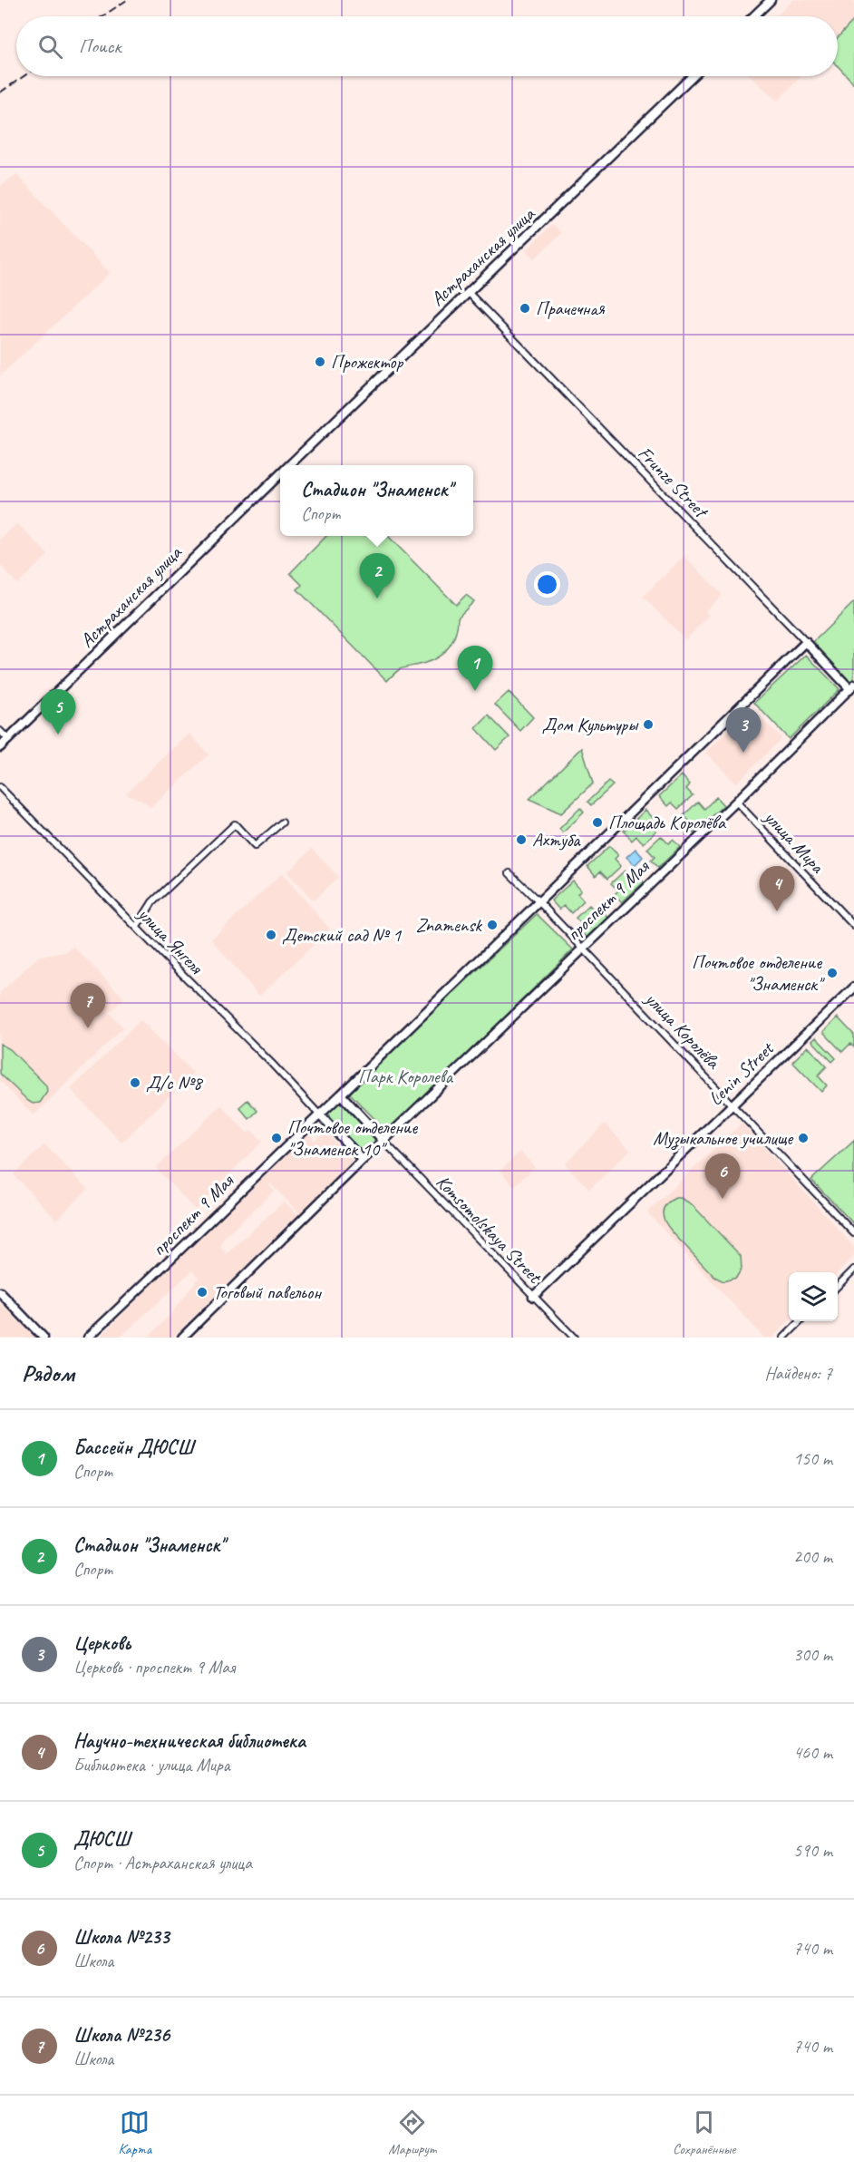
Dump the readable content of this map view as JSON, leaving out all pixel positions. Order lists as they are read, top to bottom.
{
  "streets": {
    "street": [
      "Астраханская улица",
      "Frunze Street",
      "улица Мира",
      "проспект 9 Мая",
      "улица Янгеля",
      "улица Королёва",
      "Lenin Street",
      "Komsomolskaya Street"
    ]
  },
  "crossings": [
    ["Астраханская улица", "Frunze Street"],
    ["Frunze Street", "проспект 9 Мая"],
    ["улица Мира", "проспект 9 Мая"],
    ["проспект 9 Мая", "улица Янгеля"],
    ["проспект 9 Мая", "улица Королёва"],
    ["проспект 9 Мая", "Komsomolskaya Street"],
    ["улица Королёва", "Lenin Street"],
    ["Lenin Street", "Komsomolskaya Street"]
  ],
  "parks": ["Парк Королева"],
  "places": [
    "Прачечная",
    "Прожектор",
    "Дом Культуры",
    "Площадь Королёва",
    "Ахтуба",
    "Znamensk",
    "Детский сад № 1",
    "Почтовое отделение \"Знаменск\"",
    "Д/с №8",
    "Почтовое отделение \"Знаменск 10\"",
    "Музыкальное училище",
    "Тоговый павельон"
  ],
  "page": {
    "search": "Поиск",
    "popup": ["Стадион \"Знаменск\"", "Спорт"],
    "pins": [
      "2",
      "1",
      "5",
      "3",
      "4",
      "7",
      "6"
    ],
    "heading": ["Рядом", "Найдено: 7"],
    "list": [
      {
        "mark": "1",
        "name": "Бассейн ДЮСШ",
        "note": "Спорт",
        "value": "150 m"
      },
      {
        "mark": "2",
        "name": "Стадион \"Знаменск\"",
        "note": "Спорт",
        "value": "200 m"
      },
      {
        "mark": "3",
        "name": "Церковь",
        "note": "Церковь · проспект 9 Мая",
        "value": "300 m"
      },
      {
        "mark": "4",
        "name": "Научно-техническая библиотека",
        "note": "Библиотека · улица Мира",
        "value": "460 m"
      },
      {
        "mark": "5",
        "name": "ДЮСШ",
        "note": "Спорт · Астраханская улица",
        "value": "590 m"
      },
      {
        "mark": "6",
        "name": "Школа №233",
        "note": "Школа",
        "value": "740 m"
      },
      {
        "mark": "7",
        "name": "Школа №236",
        "note": "Школа",
        "value": "740 m"
      }
    ],
    "nav": ["Карта", "Маршрут", "Сохранённые"]
  }
}
